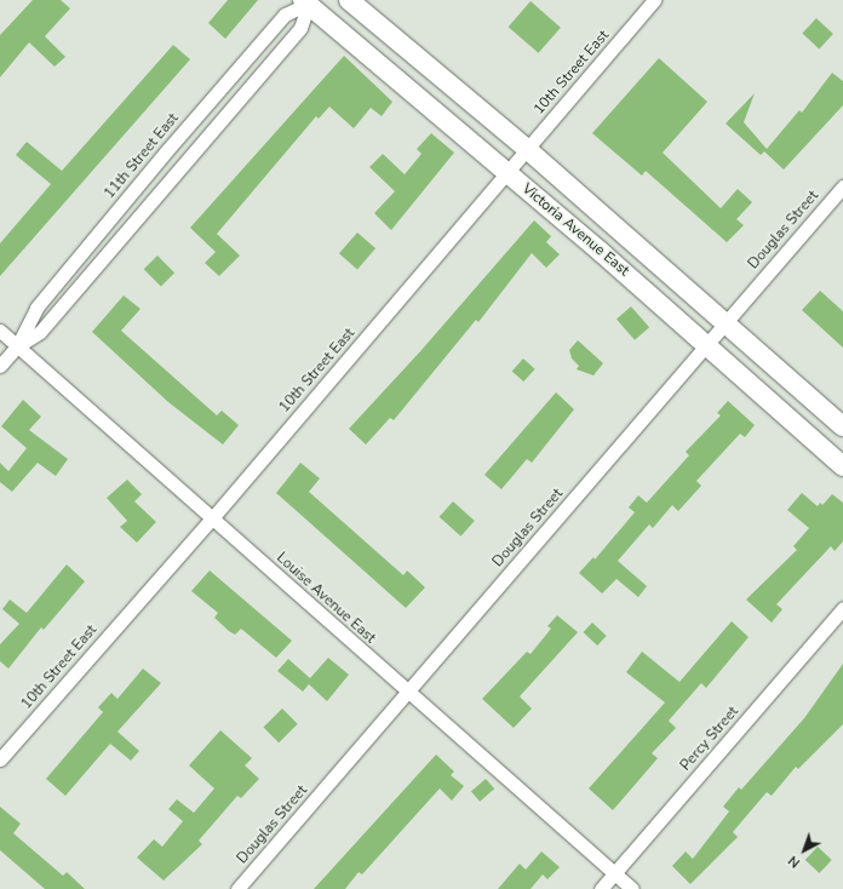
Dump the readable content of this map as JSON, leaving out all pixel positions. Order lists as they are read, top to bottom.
{
  "streets": {
    "main road": ["Victoria Avenue East"],
    "street": [
      "10th Street East",
      "11th Street East",
      "Douglas Street",
      "Louise Avenue East",
      "Percy Street"
    ]
  },
  "crossings": [
    ["10th Street East", "Victoria Avenue East"],
    ["10th Street East", "Louise Avenue East"],
    ["11th Street East", "Victoria Avenue East"],
    ["11th Street East", "Louise Avenue East"],
    ["Victoria Avenue East", "Douglas Street"],
    ["Douglas Street", "Louise Avenue East"],
    ["Louise Avenue East", "Percy Street"]
  ],
  "north": "bottom left"
}
